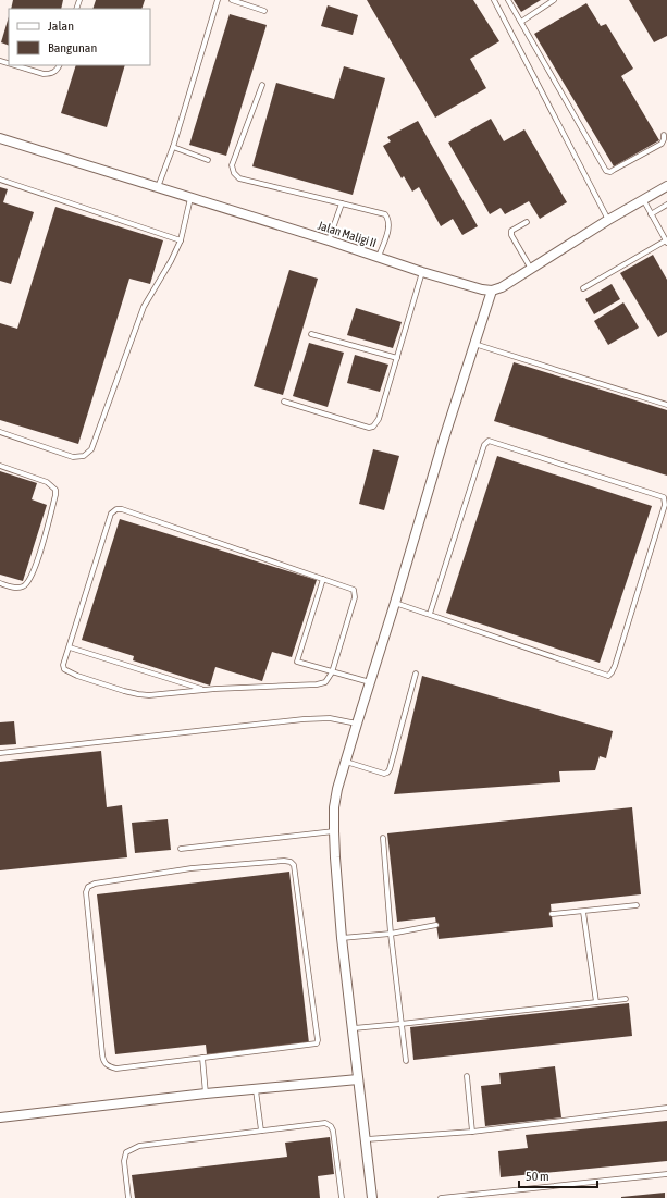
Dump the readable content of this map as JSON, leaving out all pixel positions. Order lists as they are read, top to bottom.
{
  "streets": {
    "street": ["Jalan Maligi II"]
  },
  "legend": ["Jalan", "Bangunan"],
  "scale_bar": "50 m"
}
